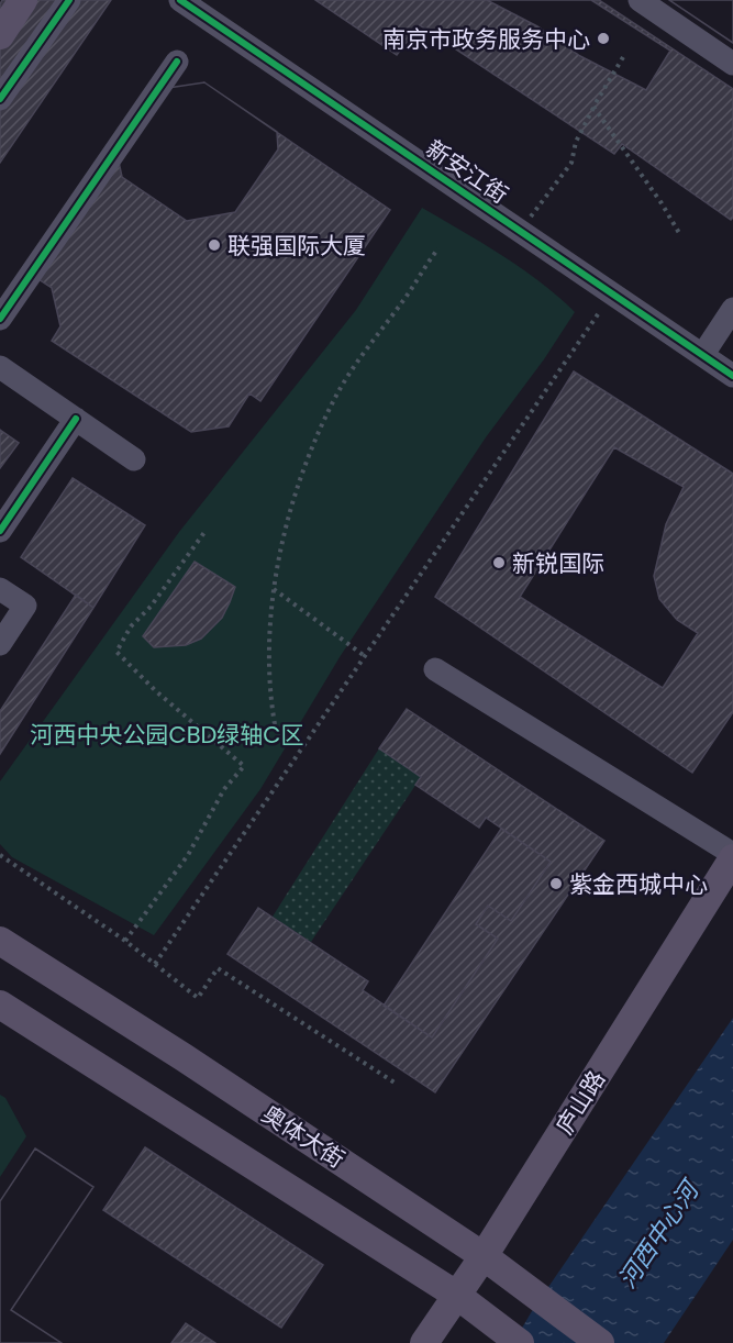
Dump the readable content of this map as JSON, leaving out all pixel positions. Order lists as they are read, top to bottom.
{
  "streets": {
    "main road": ["庐山路", "奥体大街"],
    "street": ["新安江街"]
  },
  "crossings": [
    ["庐山路", "奥体大街"]
  ],
  "water": ["河西中心河"],
  "parks": ["河西中央公园CBD绿轴C区"],
  "places": [
    "南京市政务服务中心",
    "联强国际大厦",
    "新锐国际",
    "紫金西城中心"
  ]
}
